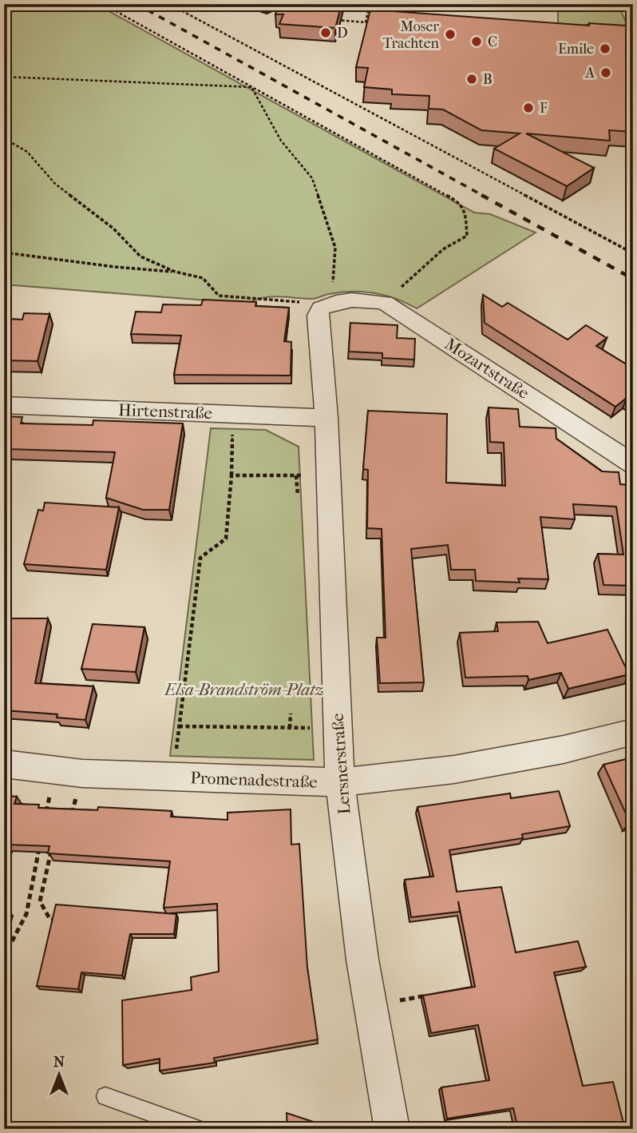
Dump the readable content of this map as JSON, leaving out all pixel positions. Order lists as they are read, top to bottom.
{
  "streets": {
    "street": [
      "Mozartstraße",
      "Hirtenstraße",
      "Lersnerstraße",
      "Promenadestraße"
    ]
  },
  "crossings": [
    ["Mozartstraße", "Lersnerstraße"],
    ["Hirtenstraße", "Lersnerstraße"],
    ["Lersnerstraße", "Promenadestraße"]
  ],
  "parks": ["Elsa-Brandström-Platz"],
  "places": [
    "D",
    "Moser Trachten",
    "C",
    "Emile",
    "A",
    "B",
    "F"
  ],
  "north": "top"
}
